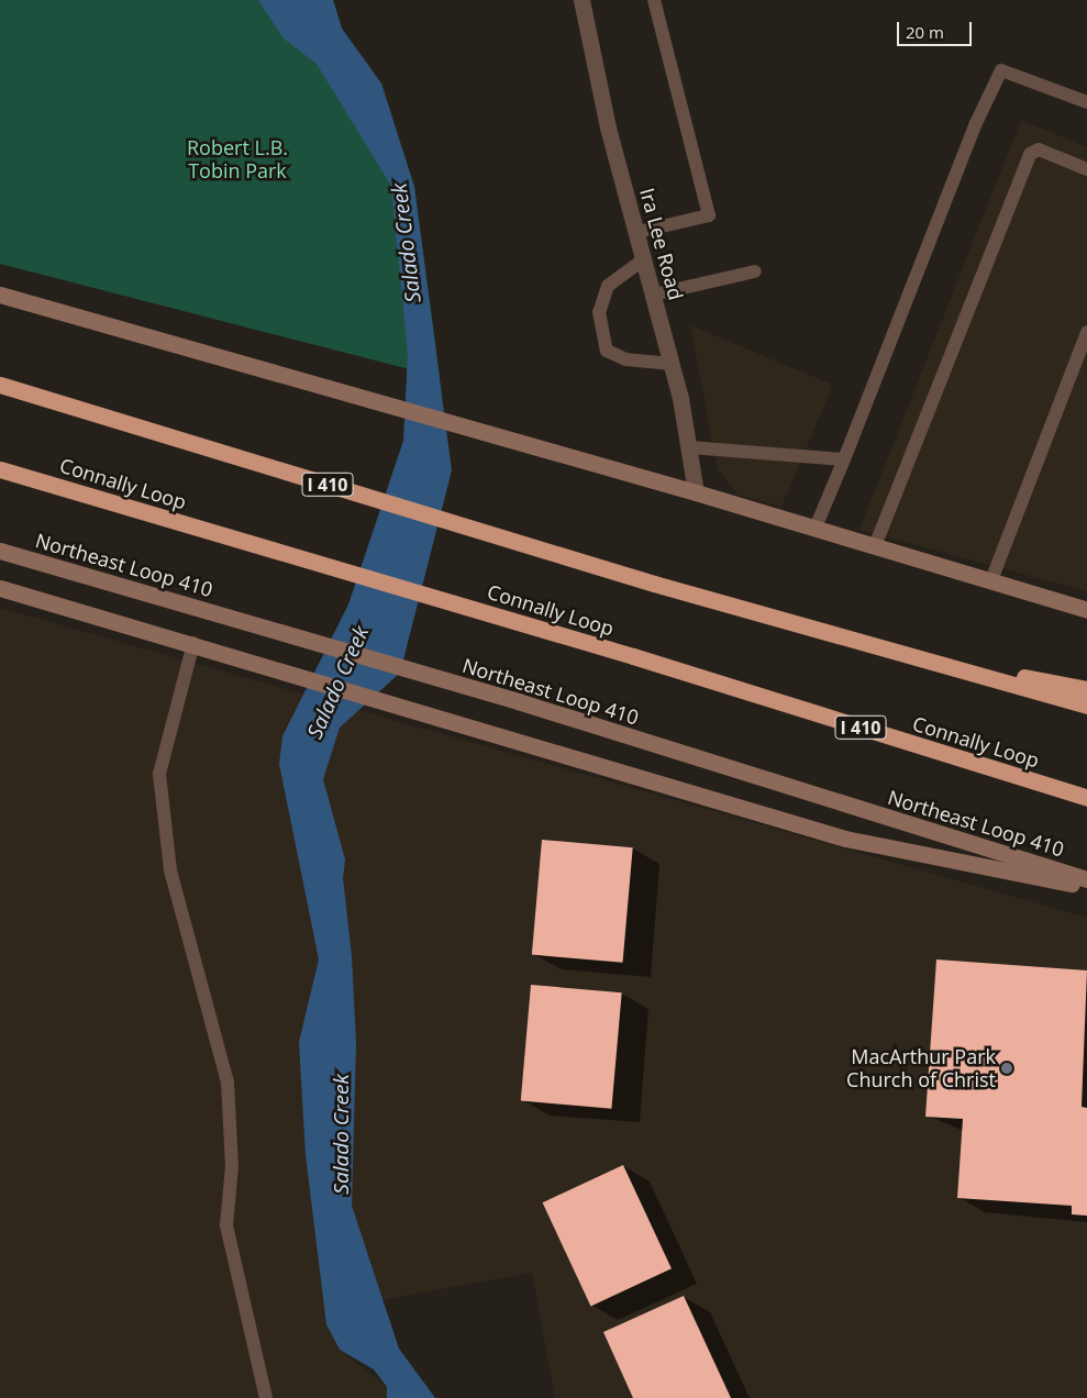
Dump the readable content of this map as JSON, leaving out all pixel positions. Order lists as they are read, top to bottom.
{
  "streets": {
    "highway": ["Connally Loop", "I 410"],
    "main road": ["Northeast Loop 410"],
    "street": ["Ira Lee Road"]
  },
  "water": ["Salado Creek"],
  "parks": ["Robert L.B. Tobin Park"],
  "places": ["MacArthur Park Church of Christ"],
  "scale_bar": "20 m"
}
